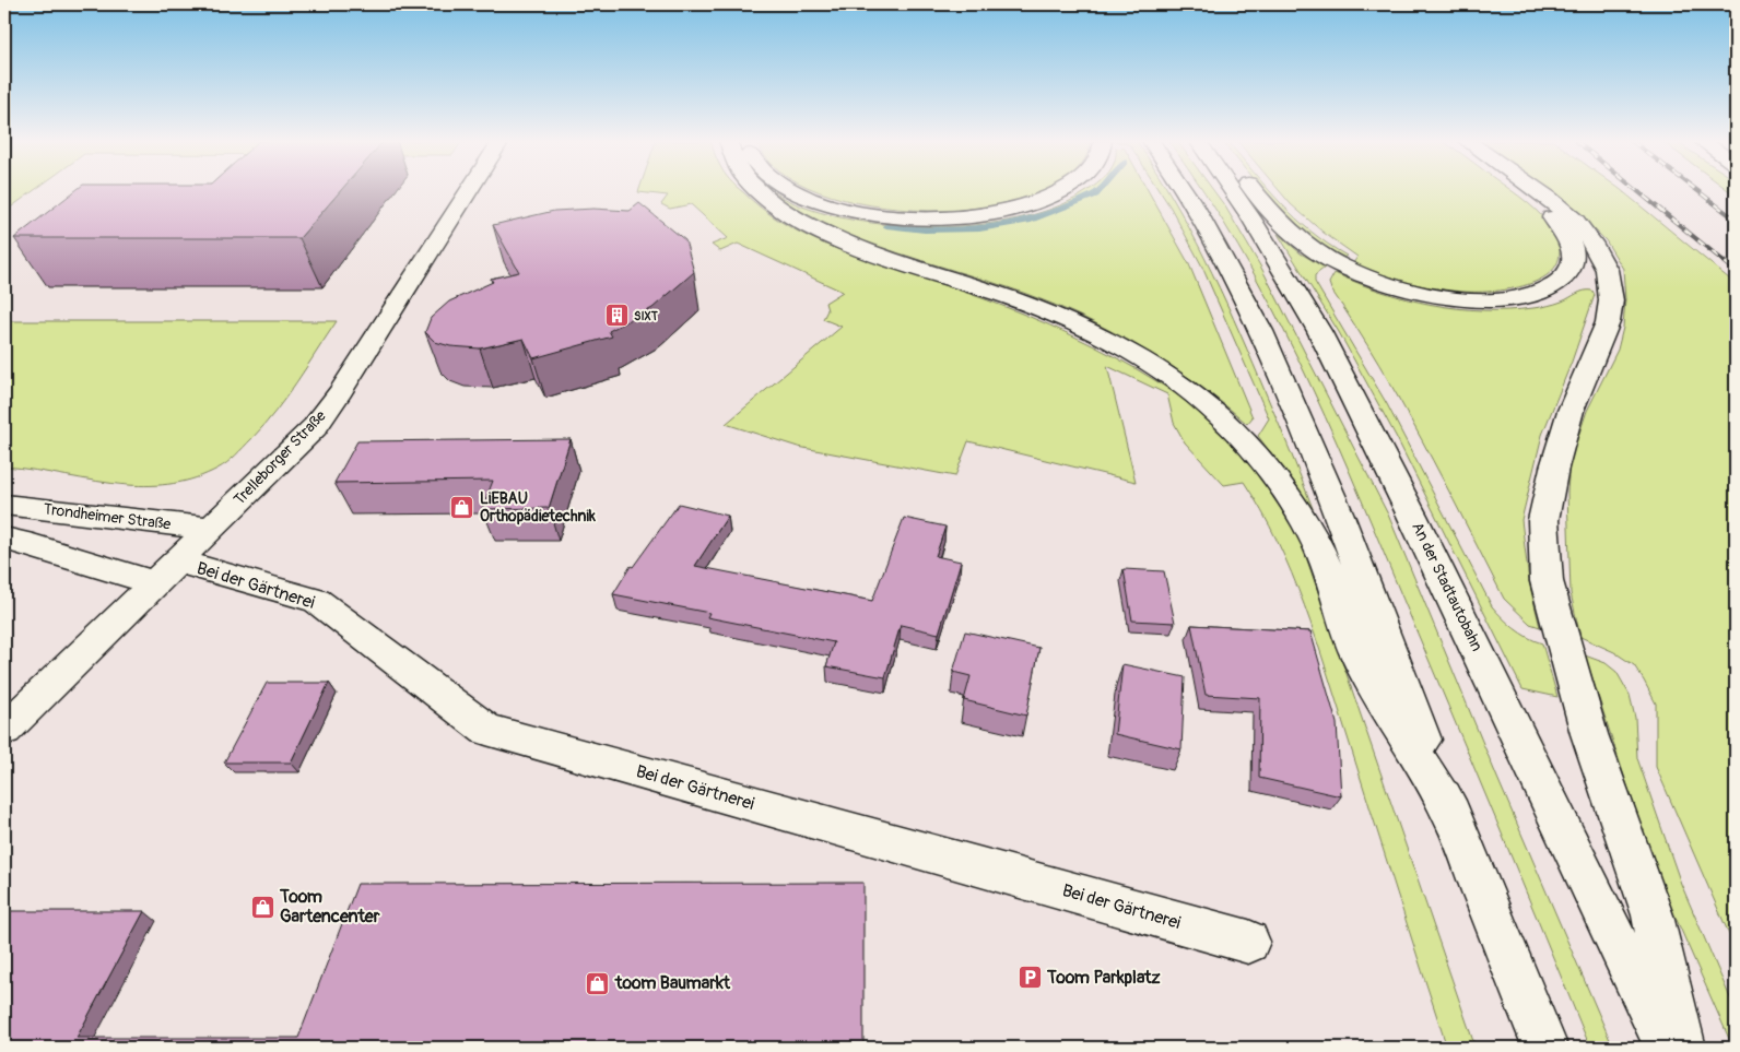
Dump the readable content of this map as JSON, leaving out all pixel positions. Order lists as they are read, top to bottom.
{
  "streets": {
    "main road": [
      "Trelleborger Straße",
      "Trondheimer Straße",
      "Bei der Gärtnerei",
      "An der Stadtautobahn"
    ]
  },
  "crossings": [
    ["Trelleborger Straße", "Trondheimer Straße"],
    ["Trelleborger Straße", "Bei der Gärtnerei"]
  ],
  "places": {
    "building": ["SIXT"],
    "shop": ["LiEBAU Orthopädietechnik", "Toom Gartencenter", "toom Baumarkt"],
    "parking": ["Toom Parkplatz"]
  }
}
